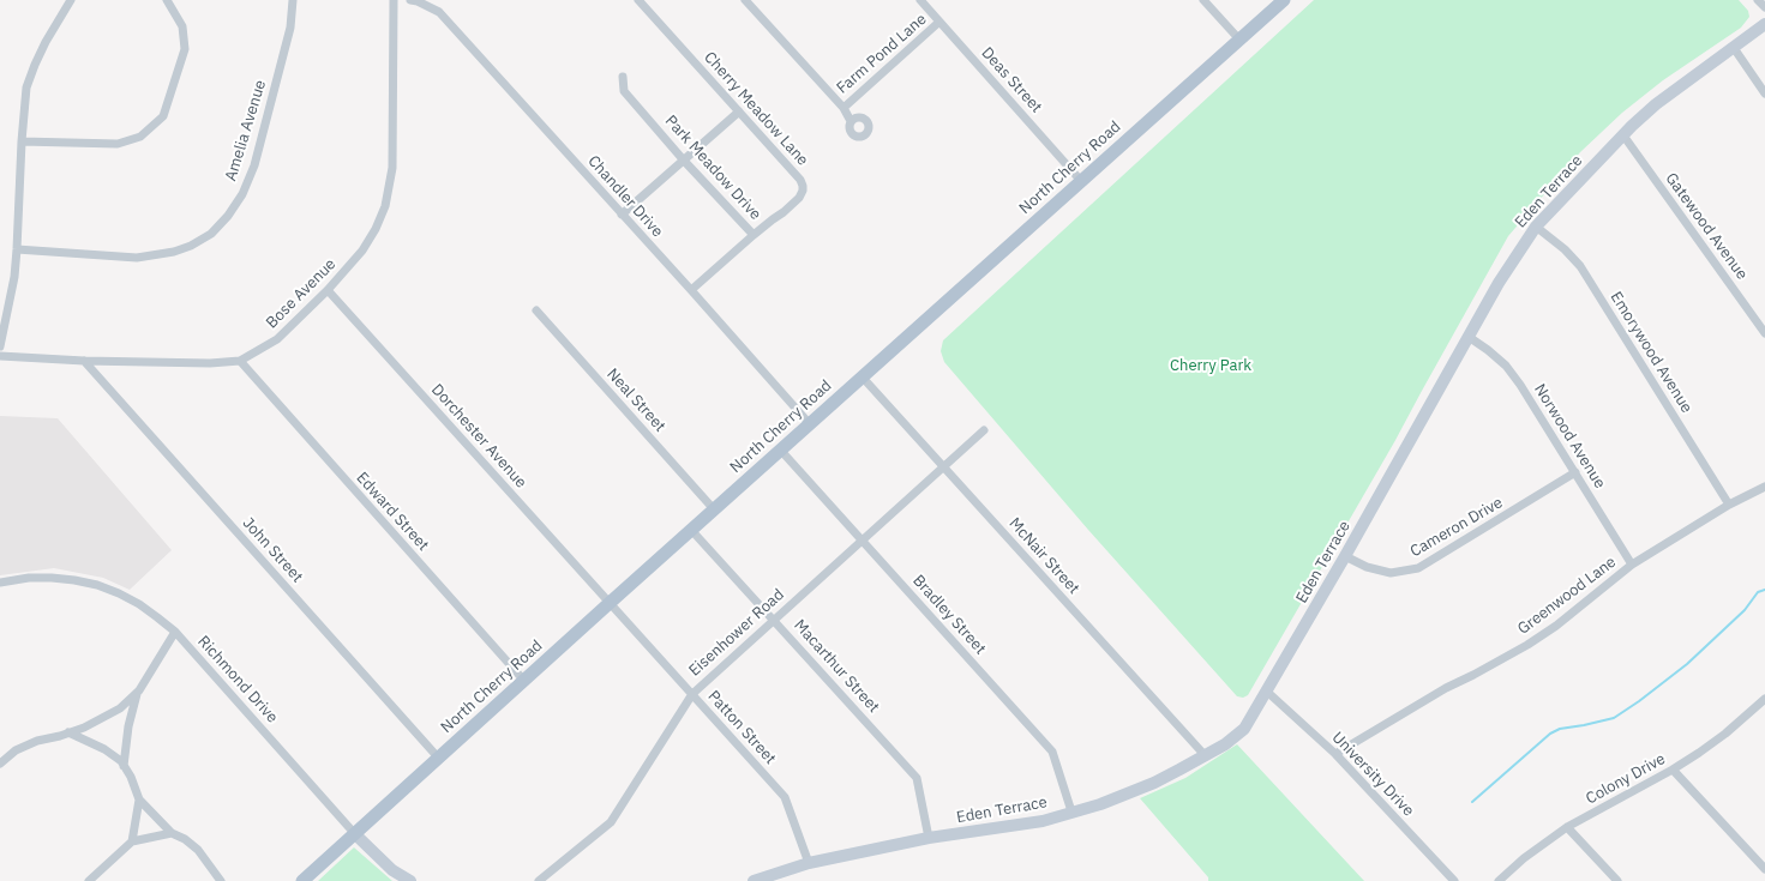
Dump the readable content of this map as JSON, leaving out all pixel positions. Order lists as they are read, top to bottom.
{
  "streets": {
    "main road": ["North Cherry Road"],
    "street": [
      "Farm Pond Lane",
      "Deas Street",
      "Cherry Meadow Lane",
      "Amelia Avenue",
      "Park Meadow Drive",
      "Eden Terrace",
      "Chandler Drive",
      "Gatewood Avenue",
      "Bose Avenue",
      "Emorywood Avenue",
      "Neal Street",
      "Dorchester Avenue",
      "Norwood Avenue",
      "Edward Street",
      "Cameron Drive",
      "John Street",
      "McNair Street",
      "Greenwood Lane",
      "Bradley Street",
      "Eisenhower Road",
      "Macarthur Street",
      "Richmond Drive",
      "Patton Street",
      "University Drive",
      "Colony Drive"
    ]
  },
  "crossings": [
    ["Farm Pond Lane", "Deas Street"],
    ["Deas Street", "North Cherry Road"],
    ["Cherry Meadow Lane", "Park Meadow Drive"],
    ["Park Meadow Drive", "Chandler Drive"],
    ["North Cherry Road", "Chandler Drive"],
    ["North Cherry Road", "Neal Street"],
    ["North Cherry Road", "Dorchester Avenue"],
    ["North Cherry Road", "Edward Street"],
    ["North Cherry Road", "John Street"],
    ["North Cherry Road", "McNair Street"],
    ["North Cherry Road", "Bradley Street"],
    ["North Cherry Road", "Macarthur Street"],
    ["North Cherry Road", "Richmond Drive"],
    ["North Cherry Road", "Patton Street"],
    ["Eden Terrace", "Gatewood Avenue"],
    ["Eden Terrace", "Emorywood Avenue"],
    ["Eden Terrace", "Norwood Avenue"],
    ["Eden Terrace", "Cameron Drive"],
    ["Eden Terrace", "McNair Street"],
    ["Eden Terrace", "Bradley Street"],
    ["Eden Terrace", "Macarthur Street"],
    ["Eden Terrace", "Patton Street"],
    ["Eden Terrace", "University Drive"],
    ["Bose Avenue", "Dorchester Avenue"],
    ["Bose Avenue", "Edward Street"],
    ["Bose Avenue", "John Street"],
    ["Emorywood Avenue", "Greenwood Lane"],
    ["Dorchester Avenue", "Patton Street"],
    ["Norwood Avenue", "Cameron Drive"],
    ["Norwood Avenue", "Greenwood Lane"],
    ["McNair Street", "Eisenhower Road"],
    ["Greenwood Lane", "University Drive"],
    ["Bradley Street", "Eisenhower Road"],
    ["Eisenhower Road", "Macarthur Street"],
    ["Eisenhower Road", "Patton Street"]
  ],
  "parks": ["Cherry Park"]
}
